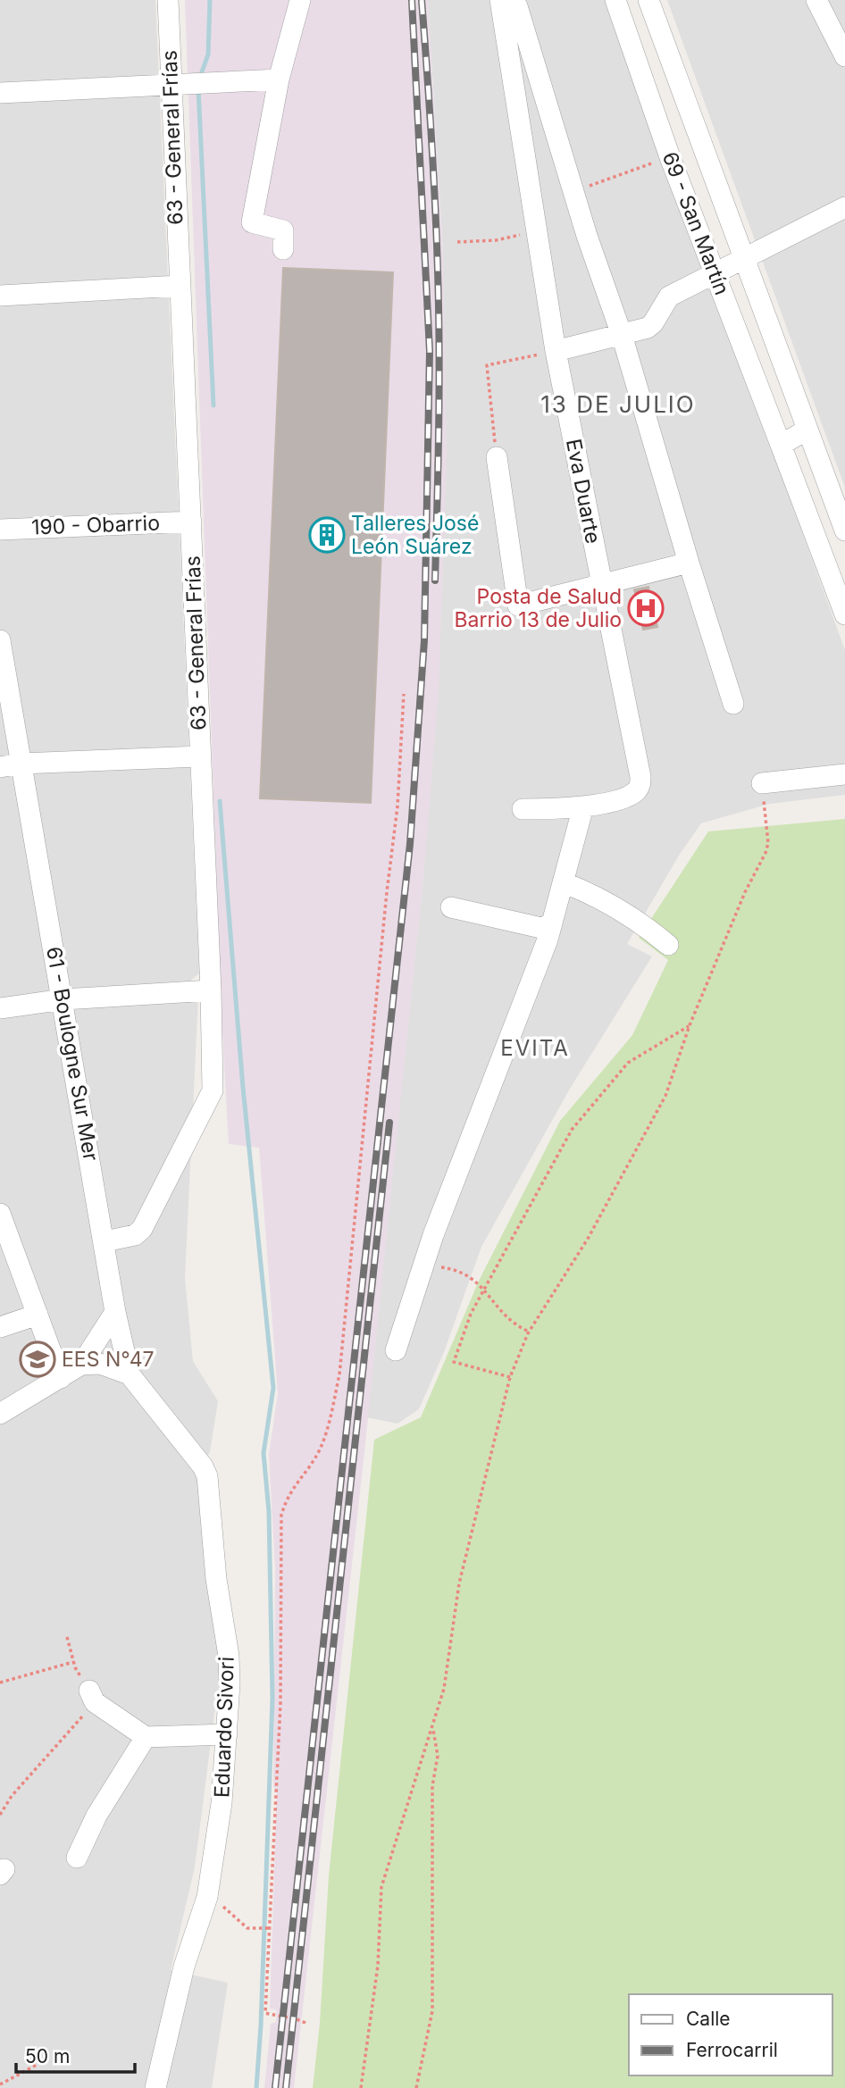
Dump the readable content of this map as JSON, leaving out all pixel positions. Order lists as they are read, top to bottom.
{
  "streets": {
    "street": [
      "63 - General Frías",
      "69 - San Martín",
      "Eva Duarte",
      "190 - Obarrio",
      "61 - Boulogne Sur Mer",
      "Eduardo Sivori"
    ]
  },
  "crossings": [
    ["63 - General Frías", "190 - Obarrio"],
    ["63 - General Frías", "61 - Boulogne Sur Mer"],
    ["61 - Boulogne Sur Mer", "Eduardo Sivori"]
  ],
  "districts": ["13 DE JULIO", "EVITA"],
  "places": {
    "building": ["Talleres José León Suárez"],
    "hospital": ["Posta de Salud Barrio 13 de Julio"],
    "school or university": ["EES N°47"]
  },
  "legend": ["Calle", "Ferrocarril"],
  "scale_bar": "50 m"
}
